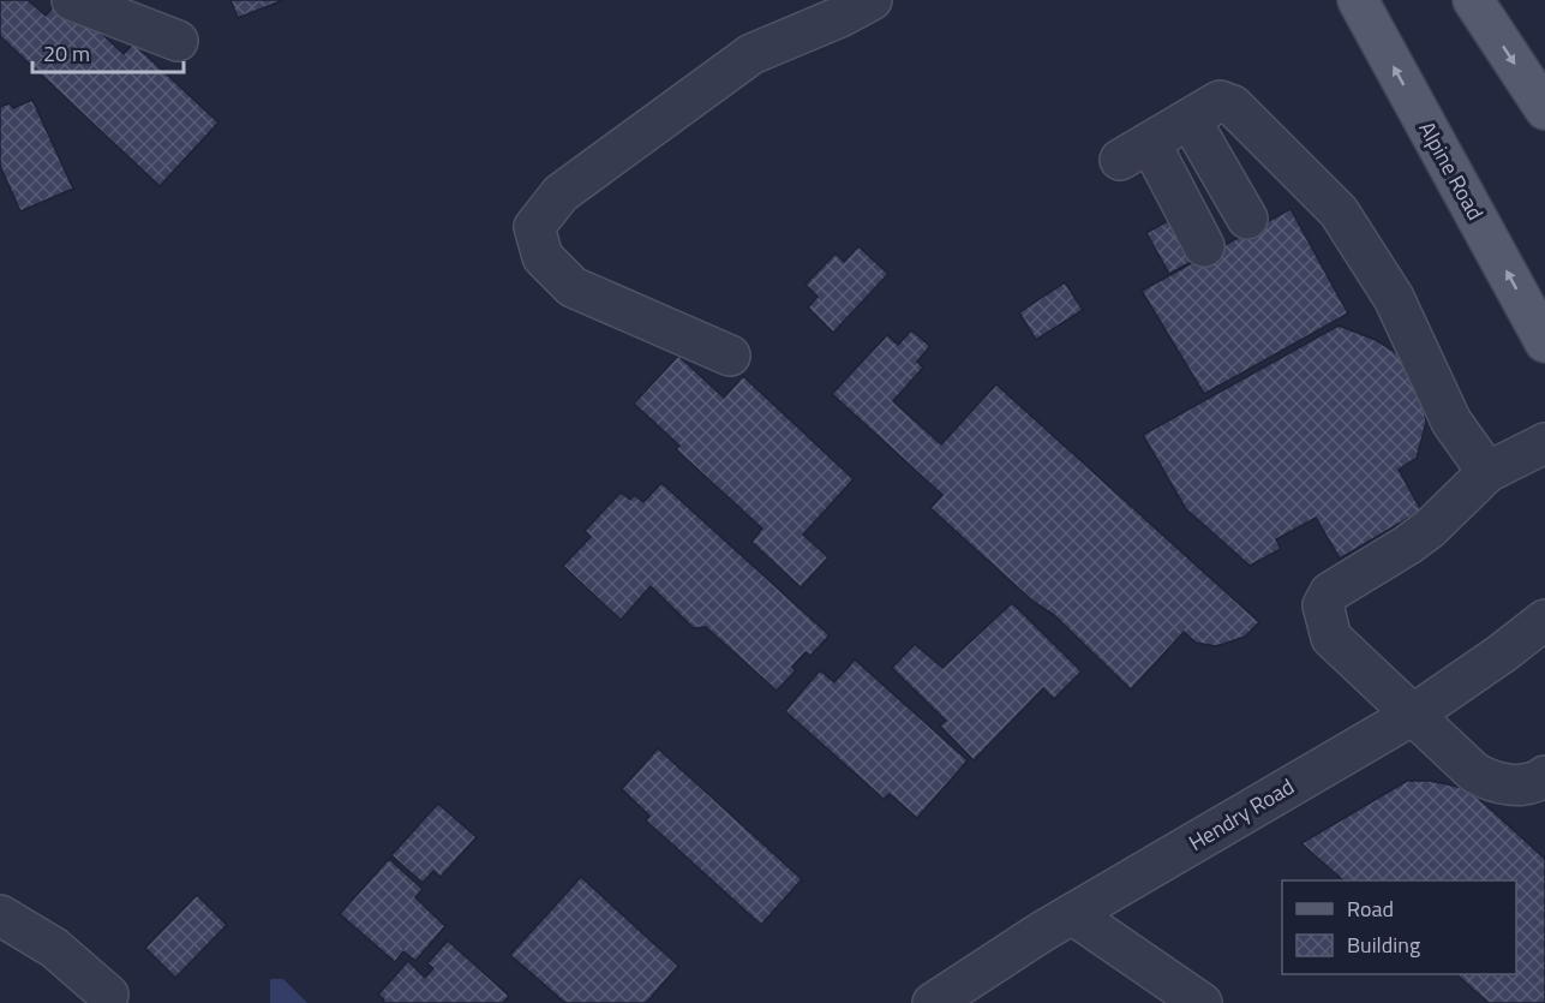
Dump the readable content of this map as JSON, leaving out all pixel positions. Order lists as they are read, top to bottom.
{
  "streets": {
    "main road": ["Alpine Road"],
    "street": ["Hendry Road"]
  },
  "legend": ["Road", "Building"],
  "scale_bar": "20 m"
}
